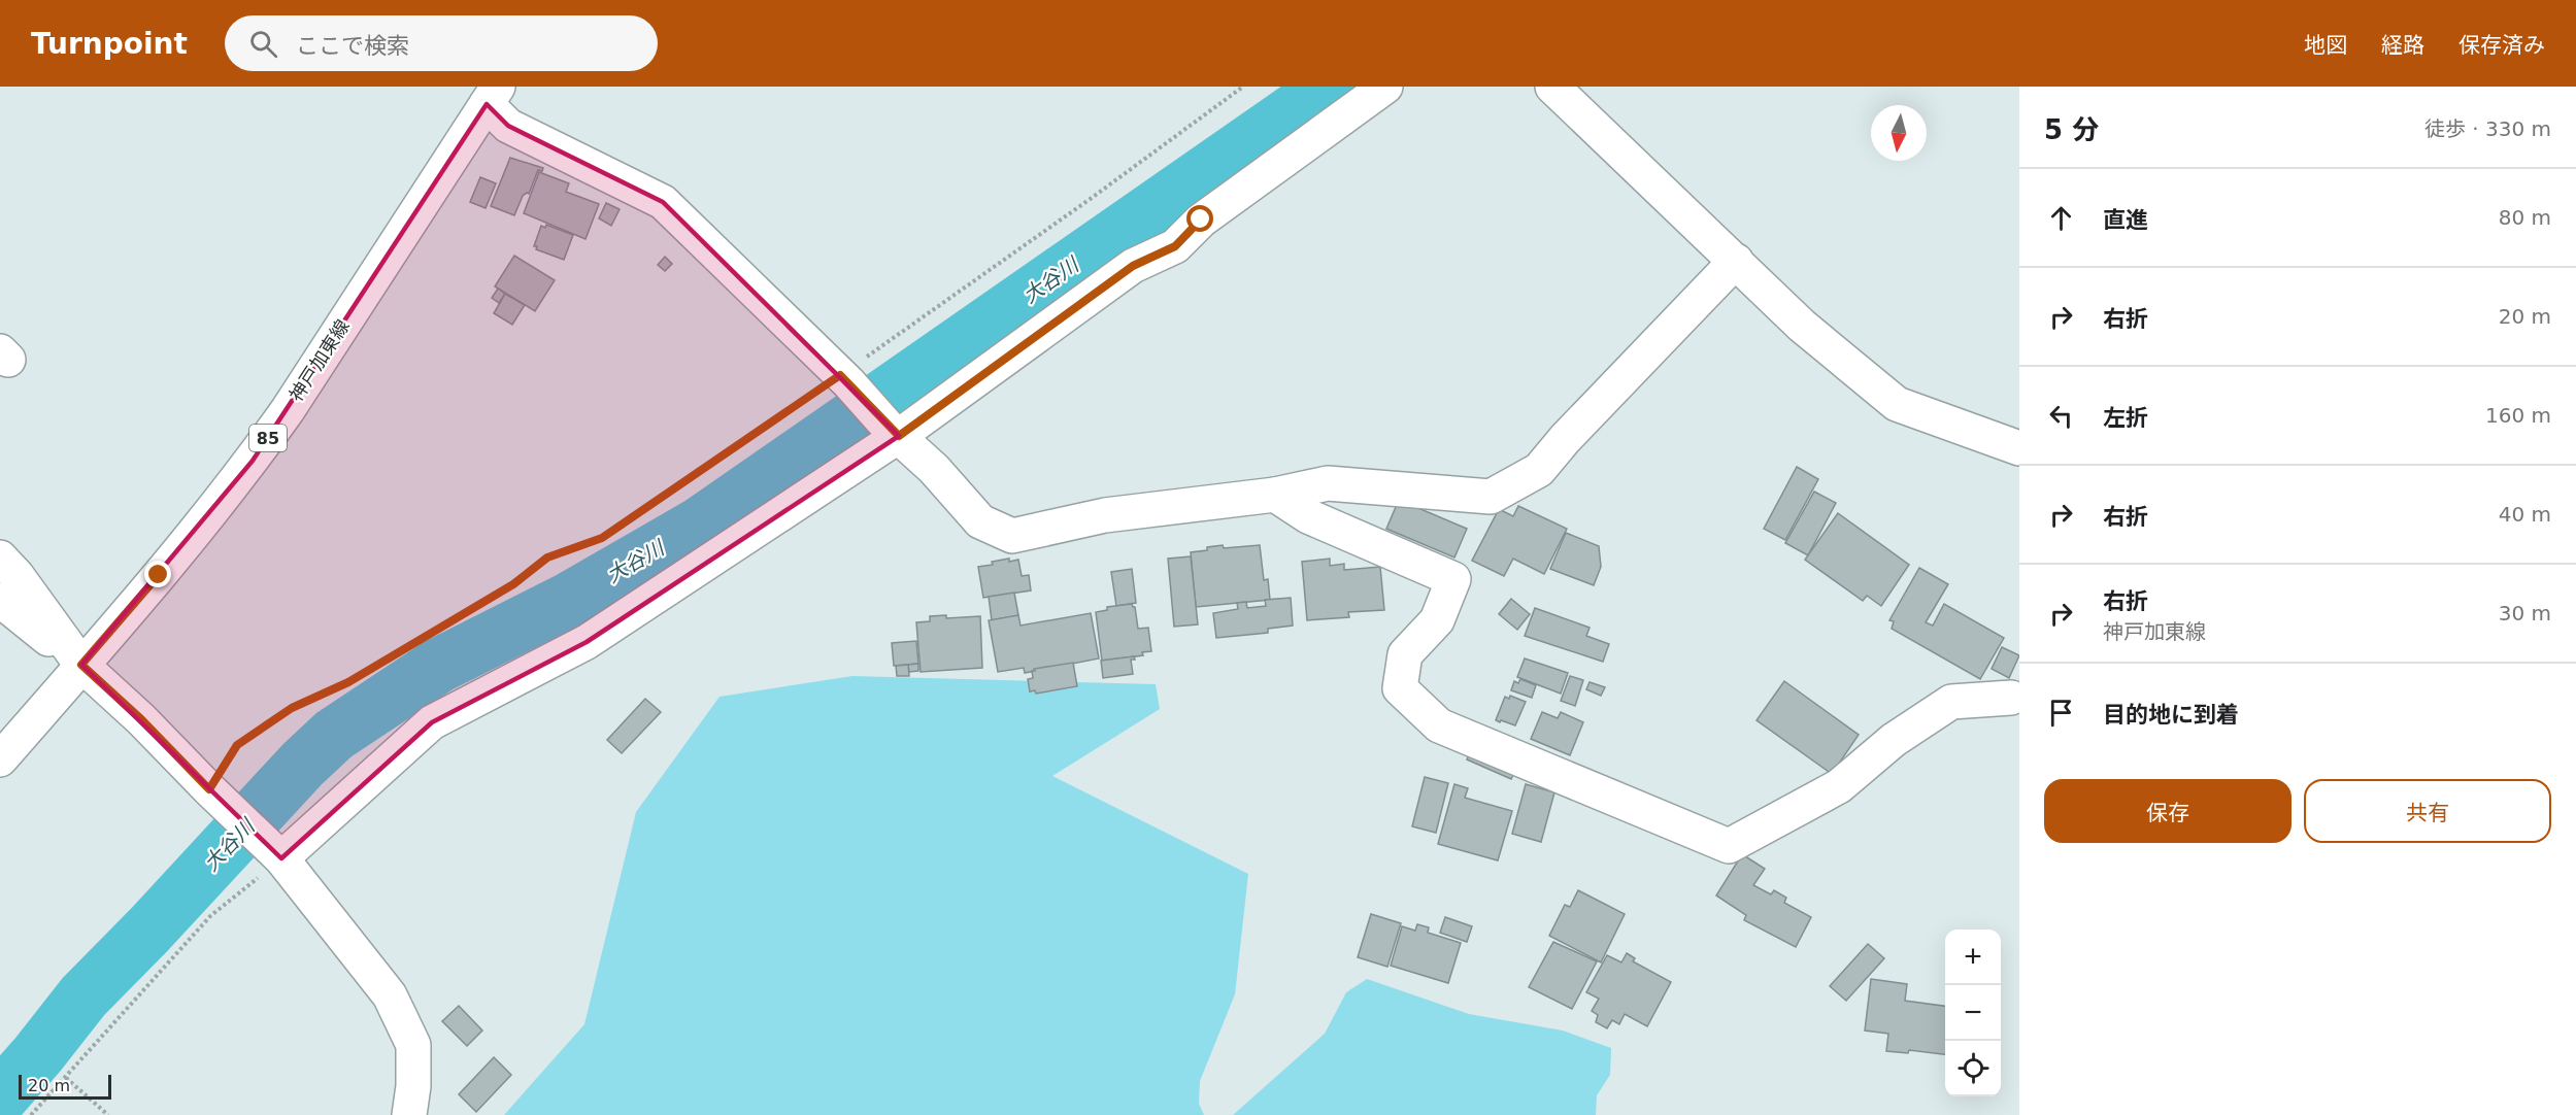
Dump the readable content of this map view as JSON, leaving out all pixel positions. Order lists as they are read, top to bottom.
{
  "streets": {
    "main road": ["神戸加東線", "85"]
  },
  "water": ["大谷川"],
  "scale_bar": "20 m",
  "north": "bottom",
  "page": {
    "header": "Turnpoint",
    "search": "ここで検索",
    "nav": ["地図", "経路", "保存済み"],
    "heading": ["5 分", "徒歩 · 330 m"],
    "list": [
      ["直進", "80 m"],
      ["右折", "20 m"],
      ["左折", "160 m"],
      ["右折", "40 m"],
      ["右折", "神戸加東線", "30 m"],
      "目的地に到着"
    ],
    "buttons": ["保存", "共有"],
    "map_buttons": ["+", "−"],
    "scale": "20 m"
  }
}
